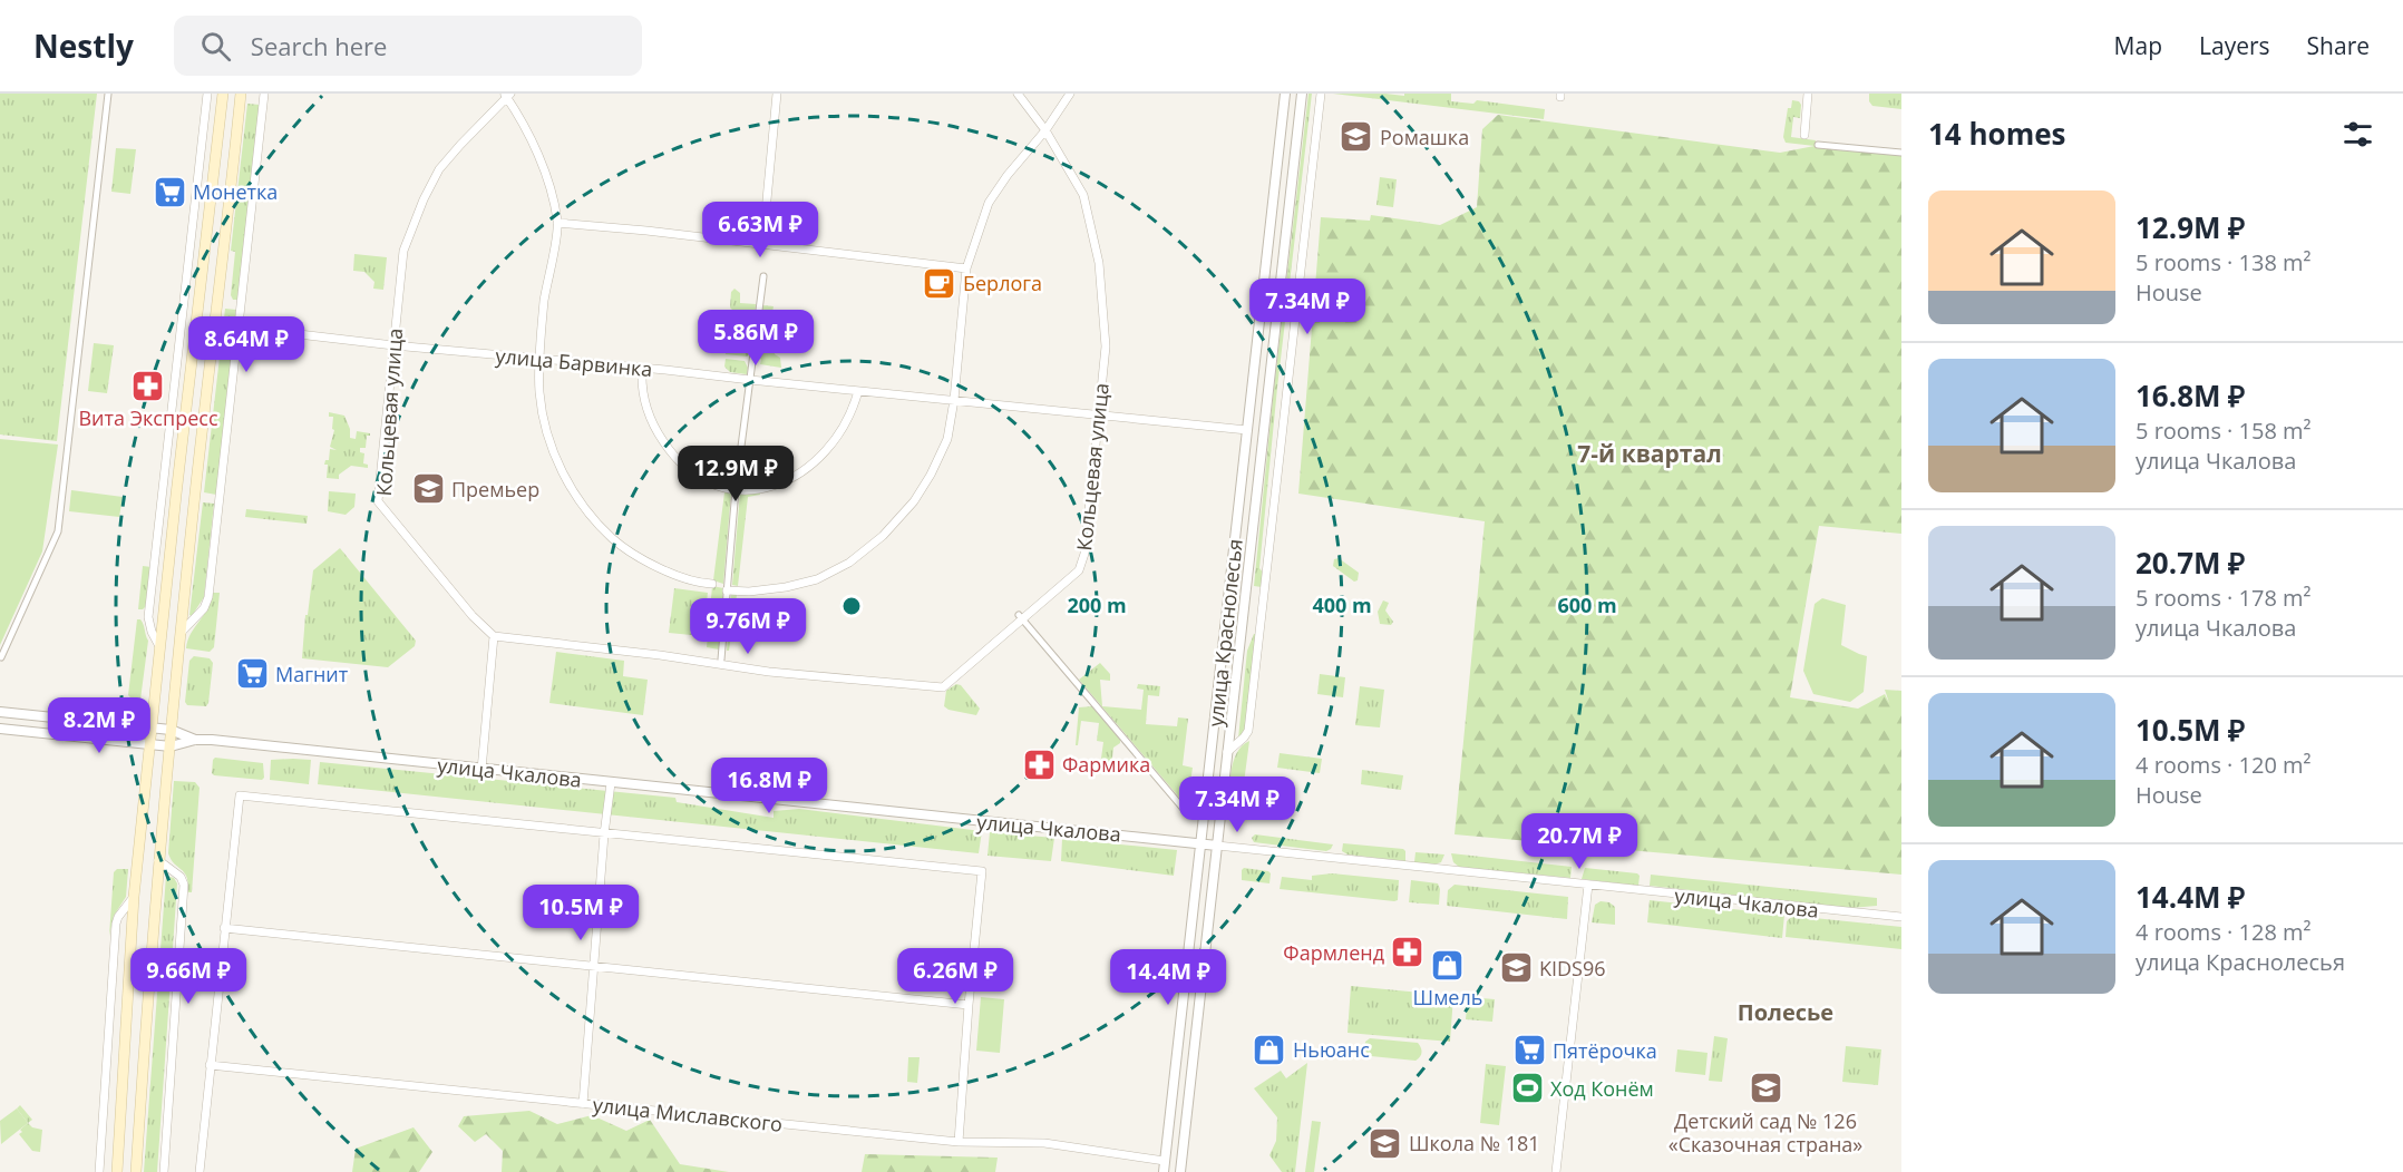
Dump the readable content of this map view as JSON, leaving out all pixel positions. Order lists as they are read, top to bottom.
{
  "streets": {
    "street": [
      "улица Барвинка",
      "Кольцевая улица",
      "улица Краснолесья",
      "улица Чкалова",
      "улица Миславского"
    ]
  },
  "crossings": [
    ["улица Барвинка", "Кольцевая улица"],
    ["улица Барвинка", "улица Краснолесья"],
    ["улица Краснолесья", "улица Чкалова"],
    ["улица Краснолесья", "улица Миславского"]
  ],
  "districts": ["7-й квартал", "Полесье"],
  "places": {
    "school or university": [
      "Ромашка",
      "Премьер",
      "KIDS96",
      "Детский сад № 126 «Сказочная страна»",
      "Школа № 181"
    ],
    "supermarket": ["Монетка", "Магнит", "Пятёрочка"],
    "cafe": ["Берлога"],
    "pharmacy": ["Вита Экспресс", "Фармика", "Фармленд"],
    "shop": ["Шмель", "Ньюанс"],
    "sports": ["Ход Конём"]
  },
  "page": {
    "header": "Nestly",
    "search": "Search here",
    "nav": ["Map", "Layers", "Share"],
    "heading": "14 homes",
    "list": [
      {
        "name": "12.9M ₽",
        "note": "5 rooms · 138 m² · House"
      },
      {
        "name": "16.8M ₽",
        "note": "5 rooms · 158 m² · улица Чкалова"
      },
      {
        "name": "20.7M ₽",
        "note": "5 rooms · 178 m² · улица Чкалова"
      },
      {
        "name": "10.5M ₽",
        "note": "4 rooms · 120 m² · House"
      },
      {
        "name": "14.4M ₽",
        "note": "4 rooms · 128 m² · улица Краснолесья"
      }
    ],
    "price": [
      "6.63M ₽",
      "7.34M ₽",
      "5.86M ₽",
      "8.64M ₽",
      "12.9M ₽",
      "9.76M ₽",
      "8.2M ₽",
      "16.8M ₽",
      "7.34M ₽",
      "20.7M ₽",
      "10.5M ₽",
      "9.66M ₽",
      "6.26M ₽",
      "14.4M ₽"
    ]
  },
  "rings": ["200 m", "400 m", "600 m"]
}
